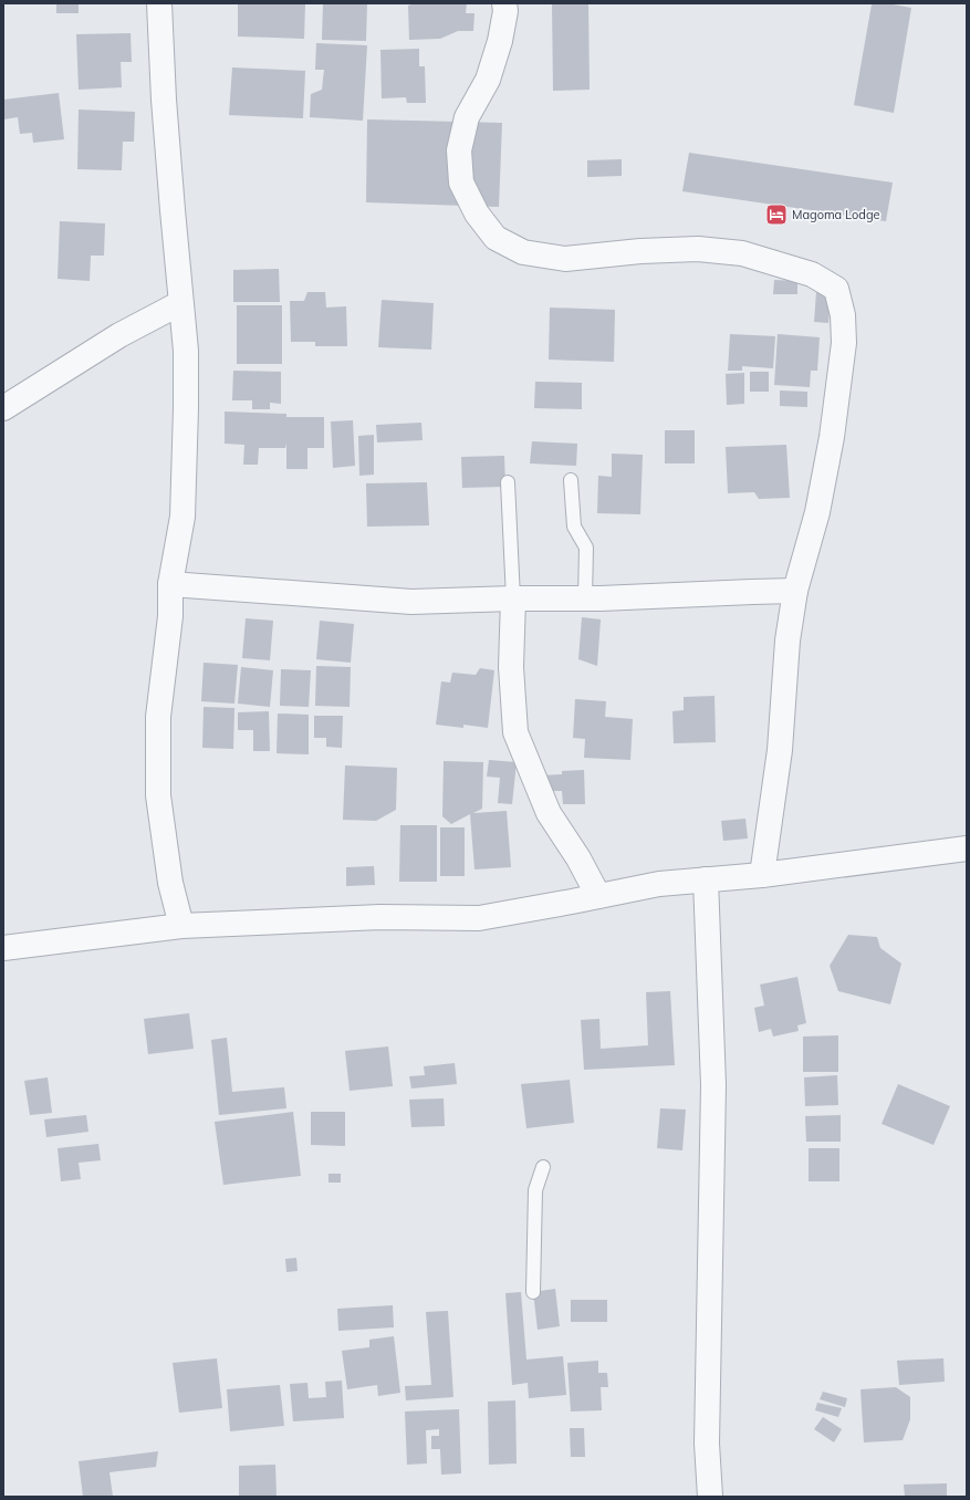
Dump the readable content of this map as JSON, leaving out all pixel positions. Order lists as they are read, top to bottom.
{
  "places": {
    "hotel": ["Magoma Lodge"]
  }
}
